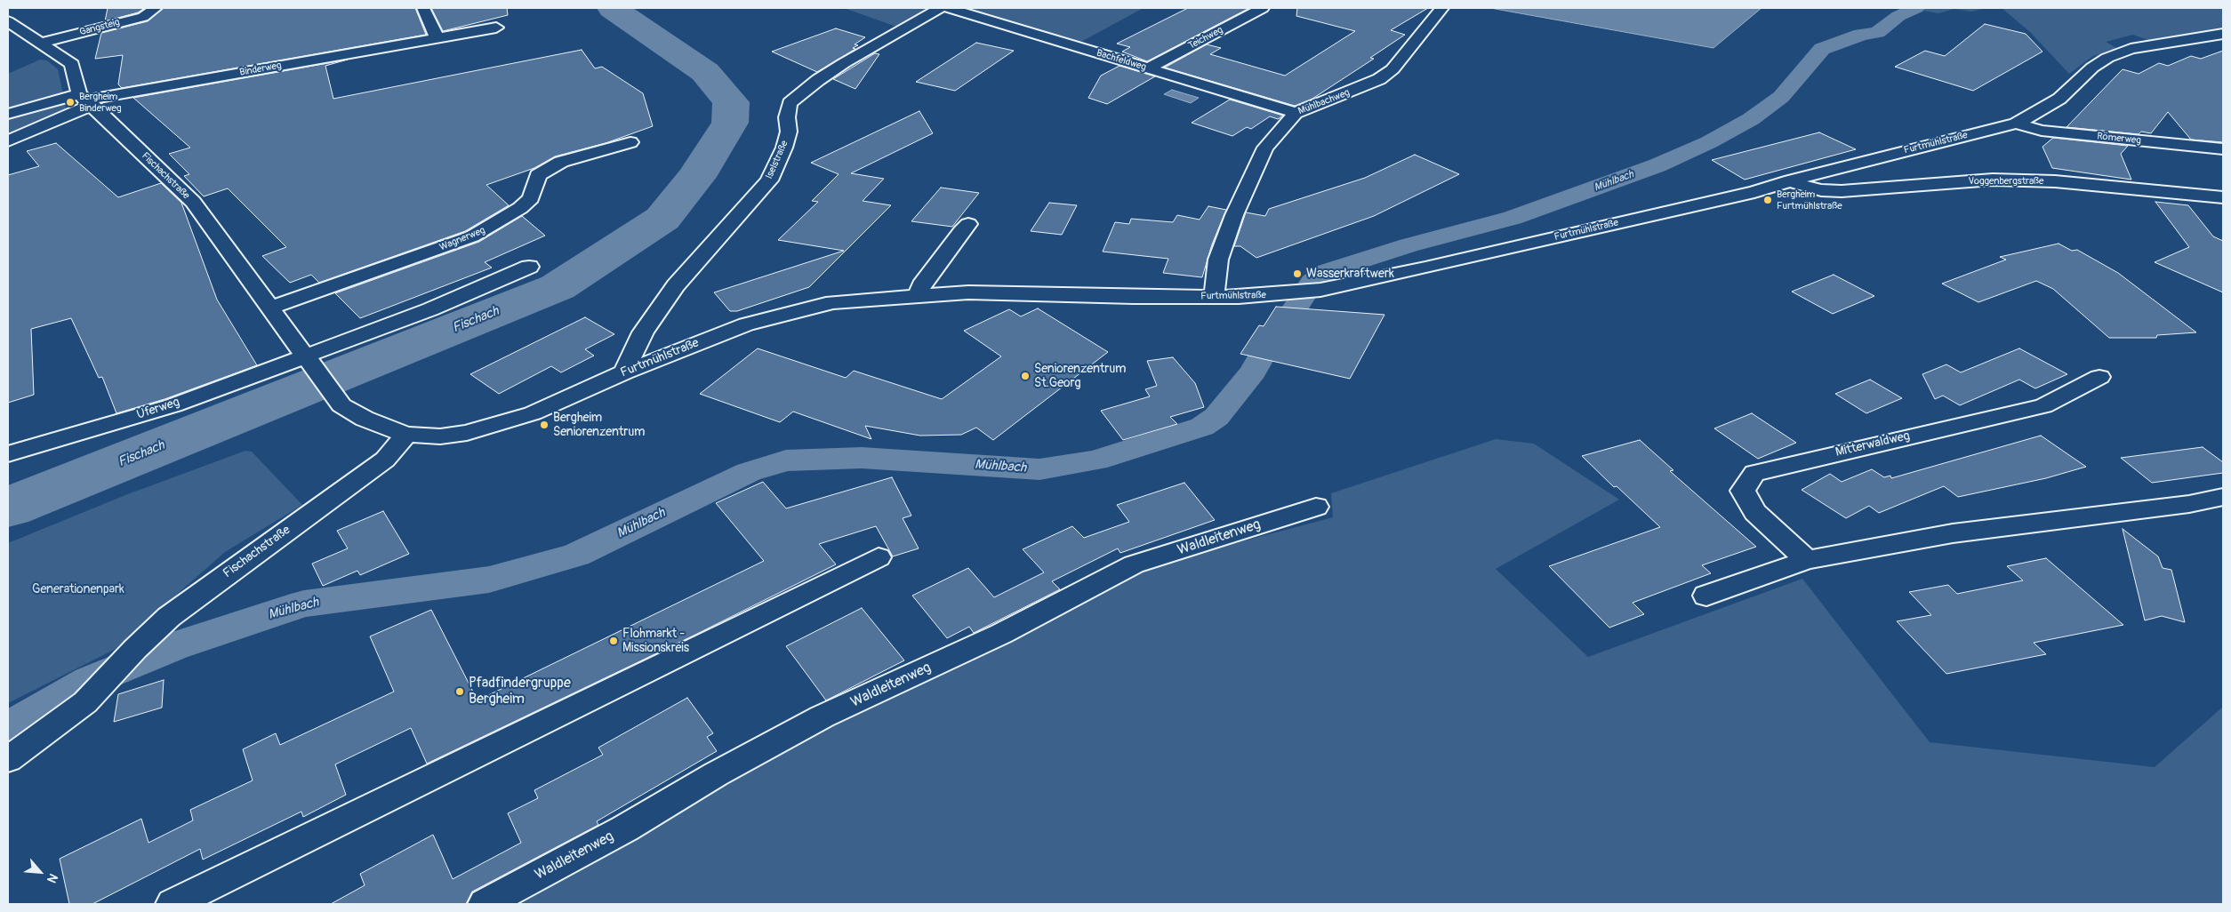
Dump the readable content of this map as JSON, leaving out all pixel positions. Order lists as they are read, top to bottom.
{
  "streets": {
    "street": [
      "Gangsteig",
      "Teichweg",
      "Bachfeldweg",
      "Binderweg",
      "Mühlbachweg",
      "Römerweg",
      "Furtmühlstraße",
      "Iselstraße",
      "Fischachstraße",
      "Voggenbergstraße",
      "Wagnerweg",
      "Uferweg",
      "Mitterwaldweg",
      "Waldleitenweg"
    ]
  },
  "crossings": [
    ["Teichweg", "Bachfeldweg"],
    ["Bachfeldweg", "Mühlbachweg"],
    ["Binderweg", "Fischachstraße"],
    ["Mühlbachweg", "Furtmühlstraße"],
    ["Römerweg", "Furtmühlstraße"],
    ["Furtmühlstraße", "Iselstraße"],
    ["Furtmühlstraße", "Fischachstraße"],
    ["Furtmühlstraße", "Voggenbergstraße"],
    ["Fischachstraße", "Wagnerweg"],
    ["Fischachstraße", "Uferweg"]
  ],
  "water": ["Mühlbach", "Fischach"],
  "parks": ["Generationenpark"],
  "places": [
    "Bergheim Binderweg",
    "Bergheim Furtmühlstraße",
    "Wasserkraftwerk",
    "Seniorenzentrum St.Georg",
    "Bergheim Seniorenzentrum",
    "Flohmarkt - Missionskreis",
    "Pfadfindergruppe Bergheim"
  ],
  "north": "bottom right"
}
